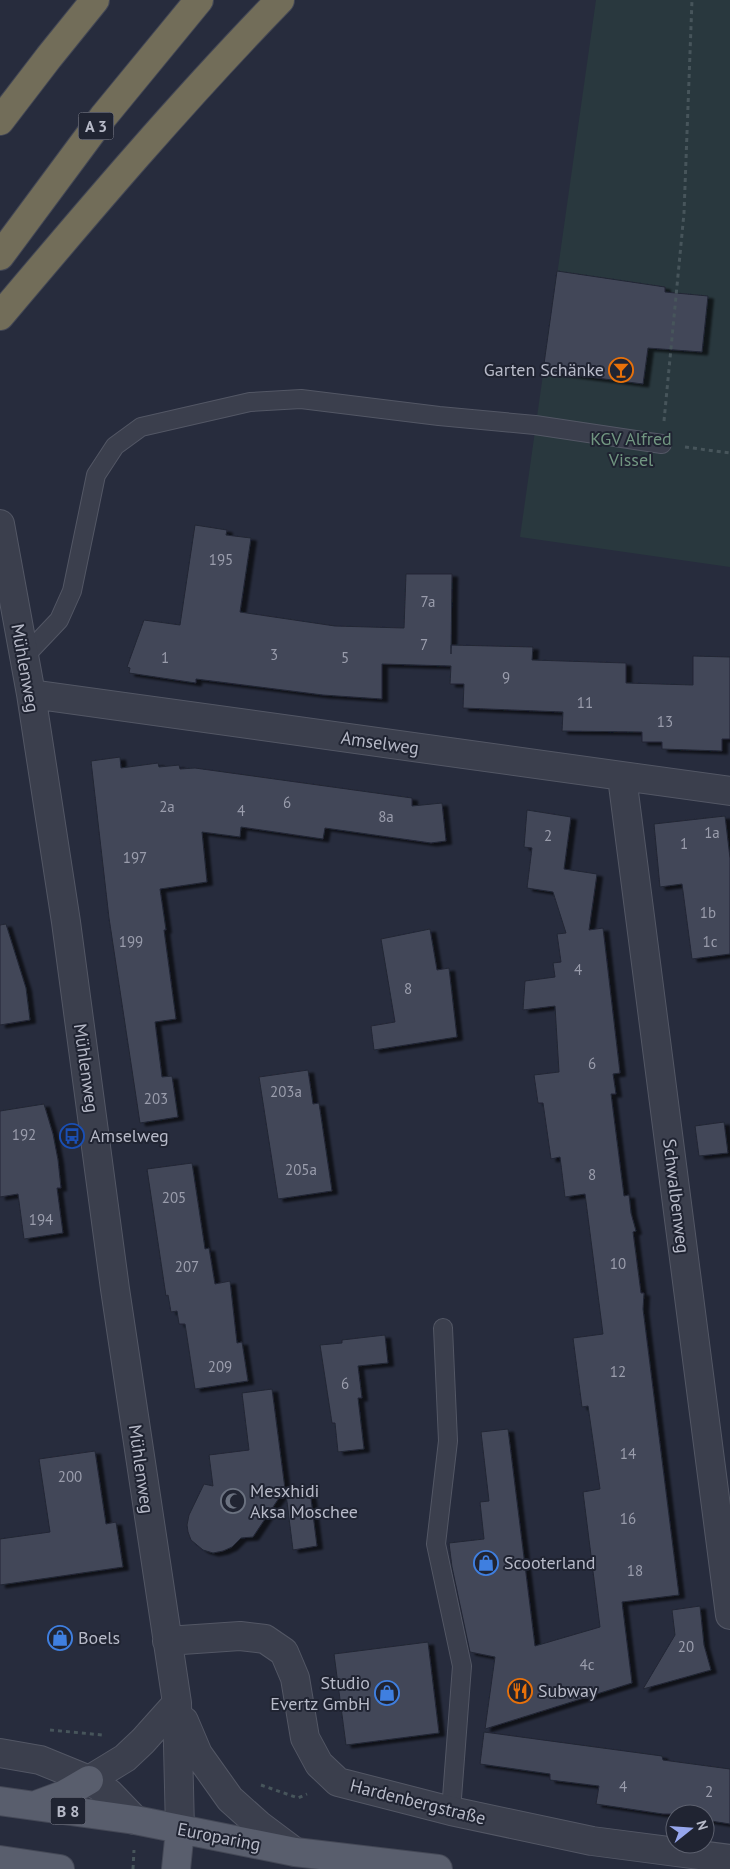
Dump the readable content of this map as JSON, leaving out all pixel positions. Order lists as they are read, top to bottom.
{
  "streets": {
    "highway": ["A 3"],
    "main road": ["B 8", "Europaring"],
    "street": [
      "Mühlenweg",
      "Amselweg",
      "Schwalbenweg",
      "Hardenbergstraße"
    ]
  },
  "crossings": [
    ["Mühlenweg", "Amselweg"],
    ["Mühlenweg", "Hardenbergstraße"],
    ["Mühlenweg", "Europaring"],
    ["Amselweg", "Schwalbenweg"]
  ],
  "parks": ["KGV Alfred Vissel"],
  "places": {
    "bar": ["Garten Schänke"],
    "bus stop": ["Amselweg"],
    "mosque": ["Mesxhidi Aksa Moschee"],
    "shop": ["Scooterland", "Boels", "Studio Evertz GmbH"],
    "restaurant": ["Subway"]
  },
  "house_numbers": [
    "195",
    "7a",
    "7",
    "3",
    "1",
    "5",
    "9",
    "11",
    "13",
    "6",
    "2a",
    "4",
    "8a",
    "1a",
    "2",
    "1",
    "197",
    "1b",
    "199",
    "1c",
    "4",
    "8",
    "6",
    "203a",
    "203",
    "192",
    "205a",
    "8",
    "205",
    "194",
    "10",
    "207",
    "209",
    "12",
    "6",
    "14",
    "200",
    "16",
    "18",
    "20",
    "4c",
    "4",
    "2"
  ],
  "north": "right"
}
